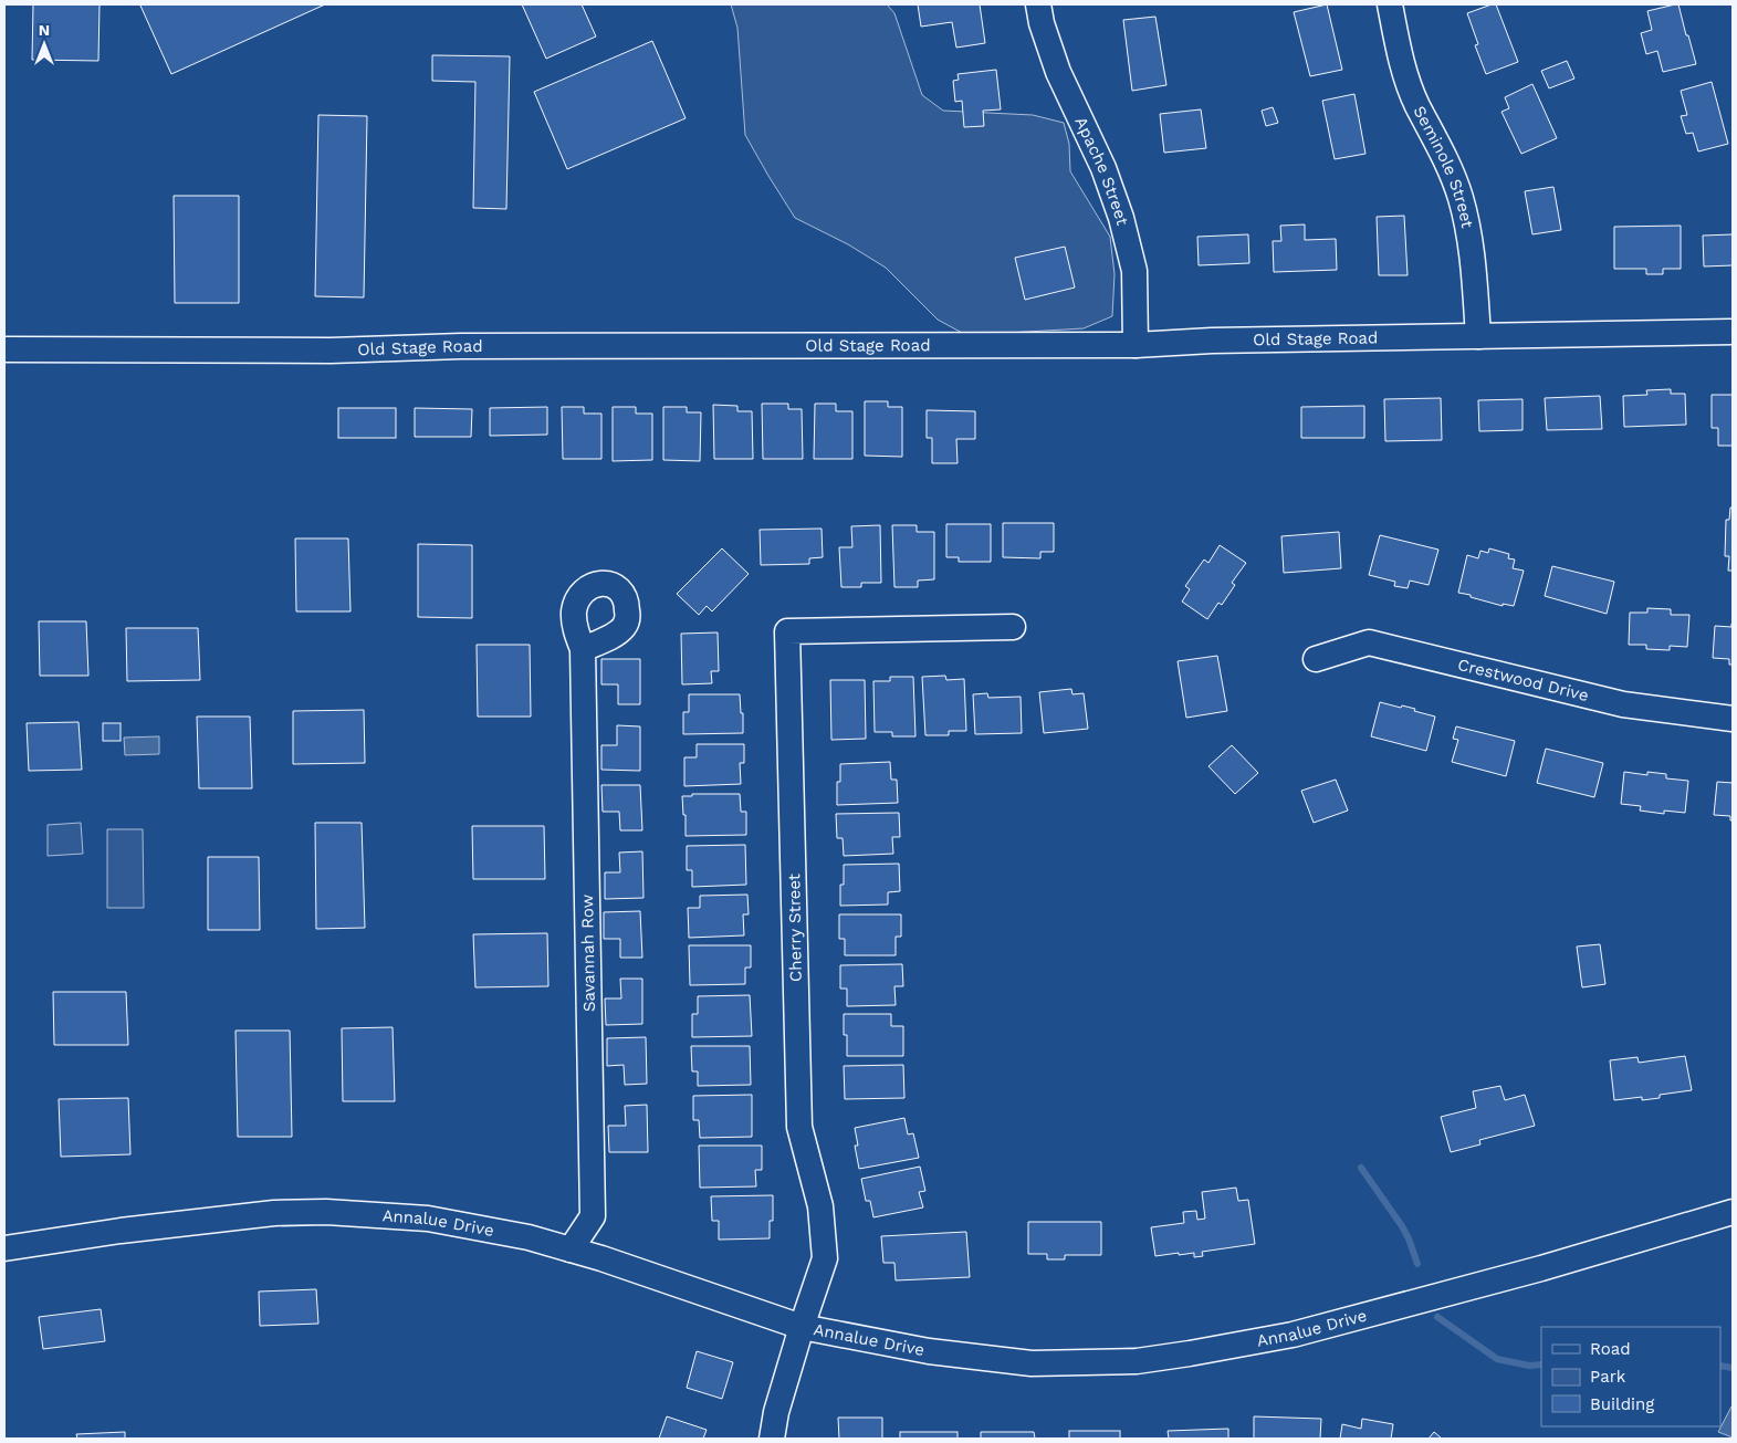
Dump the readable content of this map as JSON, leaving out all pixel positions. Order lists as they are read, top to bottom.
{
  "streets": {
    "street": [
      "Seminole Street",
      "Apache Street",
      "Old Stage Road",
      "Crestwood Drive",
      "Cherry Street",
      "Savannah Row",
      "Annalue Drive"
    ]
  },
  "crossings": [
    ["Seminole Street", "Old Stage Road"],
    ["Apache Street", "Old Stage Road"],
    ["Cherry Street", "Annalue Drive"],
    ["Savannah Row", "Annalue Drive"]
  ],
  "legend": ["Road", "Park", "Building"],
  "north": "top"
}
